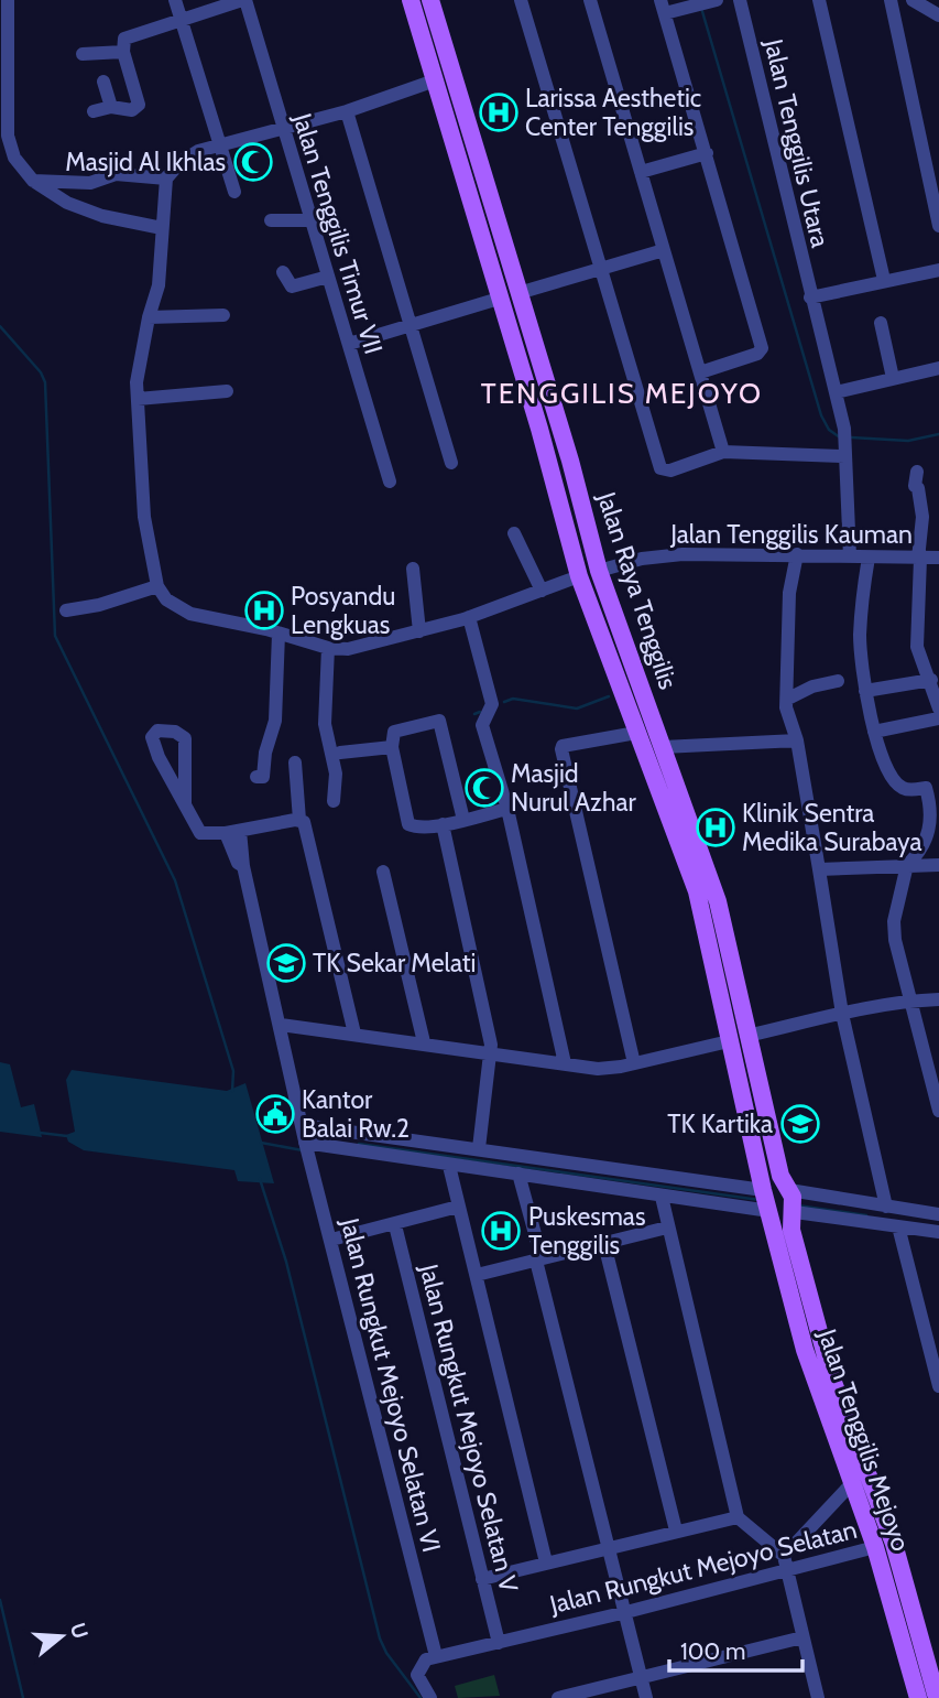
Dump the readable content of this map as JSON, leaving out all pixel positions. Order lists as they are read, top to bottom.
{
  "streets": {
    "main road": ["Jalan Raya Tenggilis", "Jalan Tenggilis Mejoyo"],
    "street": [
      "Jalan Tenggilis Utara",
      "Jalan Tenggilis Timur VII",
      "Jalan Tenggilis Kauman",
      "Jalan Rungkut Mejoyo Selatan VI",
      "Jalan Rungkut Mejoyo Selatan V",
      "Jalan Rungkut Mejoyo Selatan"
    ]
  },
  "crossings": [
    ["Jalan Tenggilis Utara", "Jalan Tenggilis Kauman"],
    ["Jalan Tenggilis Kauman", "Jalan Raya Tenggilis"],
    ["Jalan Raya Tenggilis", "Jalan Tenggilis Mejoyo"],
    ["Jalan Rungkut Mejoyo Selatan VI", "Jalan Rungkut Mejoyo Selatan"],
    ["Jalan Rungkut Mejoyo Selatan V", "Jalan Rungkut Mejoyo Selatan"],
    ["Jalan Tenggilis Mejoyo", "Jalan Rungkut Mejoyo Selatan"]
  ],
  "districts": ["TENGGILIS MEJOYO"],
  "places": {
    "hospital": [
      "Larissa Aesthetic Center Tenggilis",
      "Posyandu Lengkuas",
      "Klinik Sentra Medika Surabaya",
      "Puskesmas Tenggilis"
    ],
    "mosque": ["Masjid Al Ikhlas", "Masjid Nurul Azhar"],
    "school or university": ["TK Sekar Melati", "TK Kartika"],
    "public building": ["Kantor Balai Rw.2"]
  },
  "scale_bar": "100 m",
  "north": "right"
}
